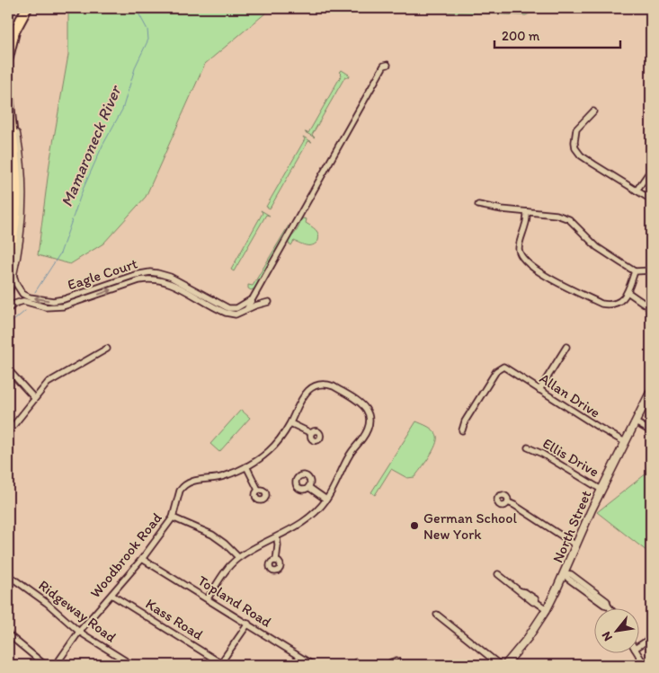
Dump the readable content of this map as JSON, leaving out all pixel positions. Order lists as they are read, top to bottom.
{
  "streets": {
    "main road": ["North Street"],
    "street": [
      "Eagle Court",
      "Allan Drive",
      "Ellis Drive",
      "Woodbrook Road",
      "Topland Road",
      "Ridgeway Road",
      "Kass Road"
    ]
  },
  "crossings": [
    ["Allan Drive", "North Street"],
    ["Ellis Drive", "North Street"],
    ["Woodbrook Road", "Topland Road"],
    ["Woodbrook Road", "Ridgeway Road"],
    ["Woodbrook Road", "Kass Road"]
  ],
  "water": ["Mamaroneck River"],
  "places": ["German School New York"],
  "scale_bar": "200 m",
  "north": "bottom left"
}
